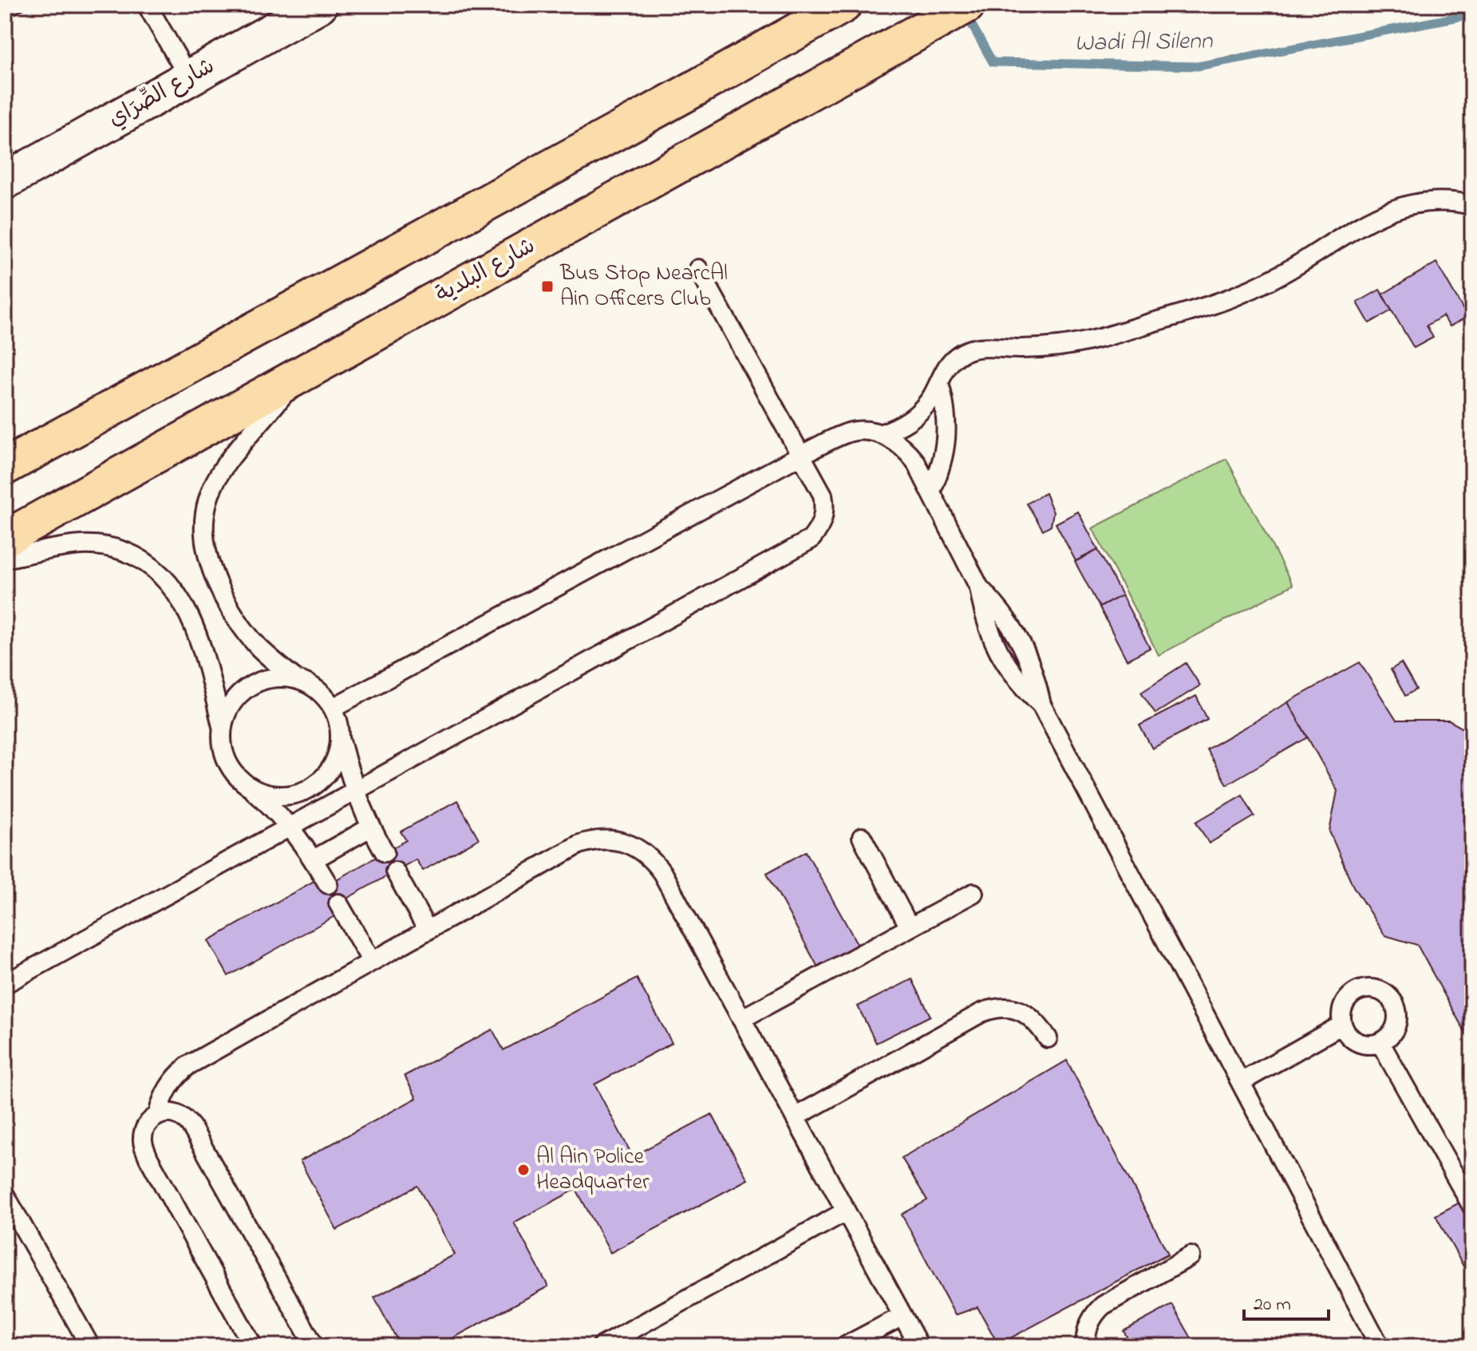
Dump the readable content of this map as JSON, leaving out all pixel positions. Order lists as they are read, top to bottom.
{
  "streets": {
    "main road": ["شارع البلدية"],
    "street": ["شارع الصِّرَاي"]
  },
  "water": ["Wadi Al Silenn"],
  "places": {
    "transit": ["Bus Stop NearcAl Ain Officers Club"],
    "other": ["Al Ain Police Headquarter"]
  },
  "scale_bar": "20 m"
}
